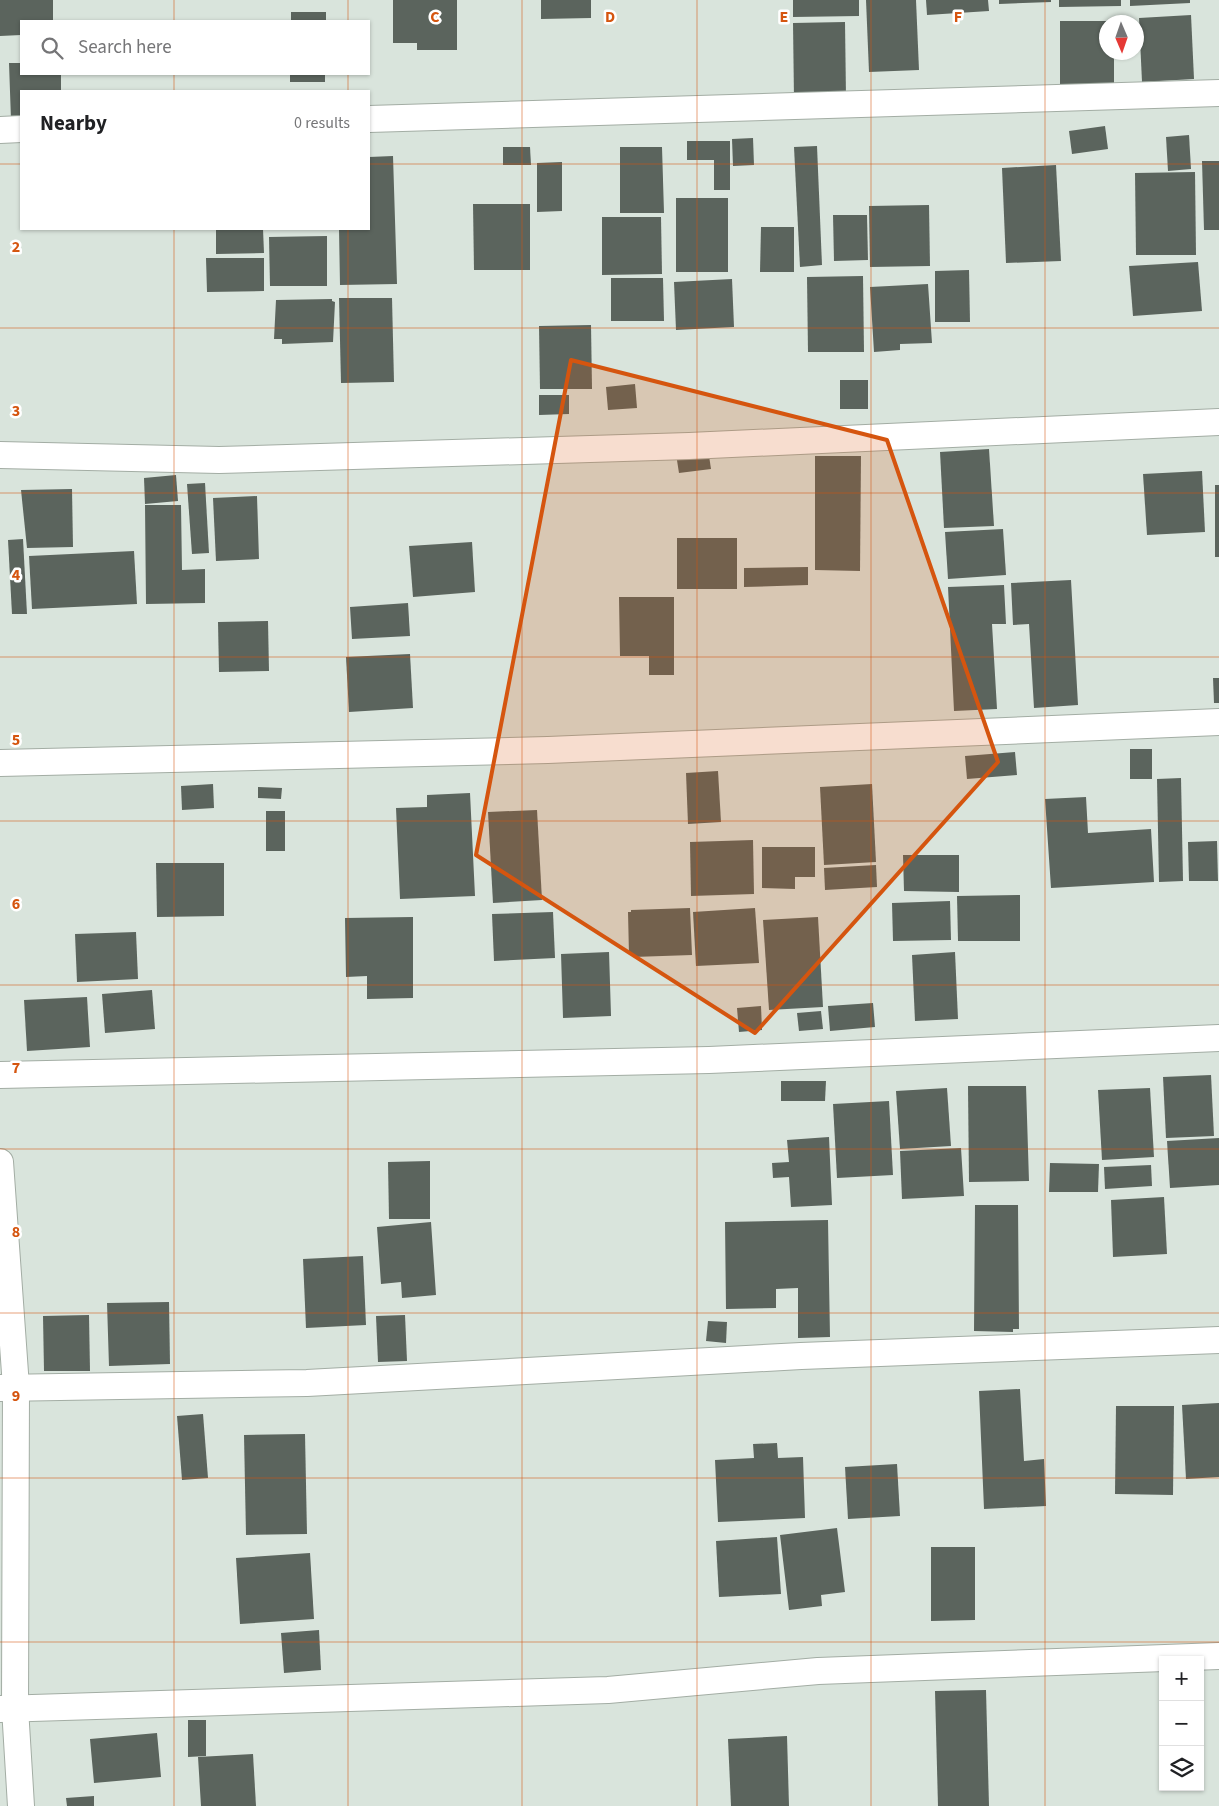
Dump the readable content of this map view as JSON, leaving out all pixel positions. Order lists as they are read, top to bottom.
{
  "north": "bottom",
  "page": {
    "search": "Search here",
    "heading": ["Nearby", "0 results"],
    "map_buttons": ["+", "−"]
  },
  "grid": {
    "columns": [
      "C",
      "D",
      "E",
      "F"
    ],
    "rows": [
      "2",
      "3",
      "4",
      "5",
      "6",
      "7",
      "8",
      "9"
    ]
  }
}
